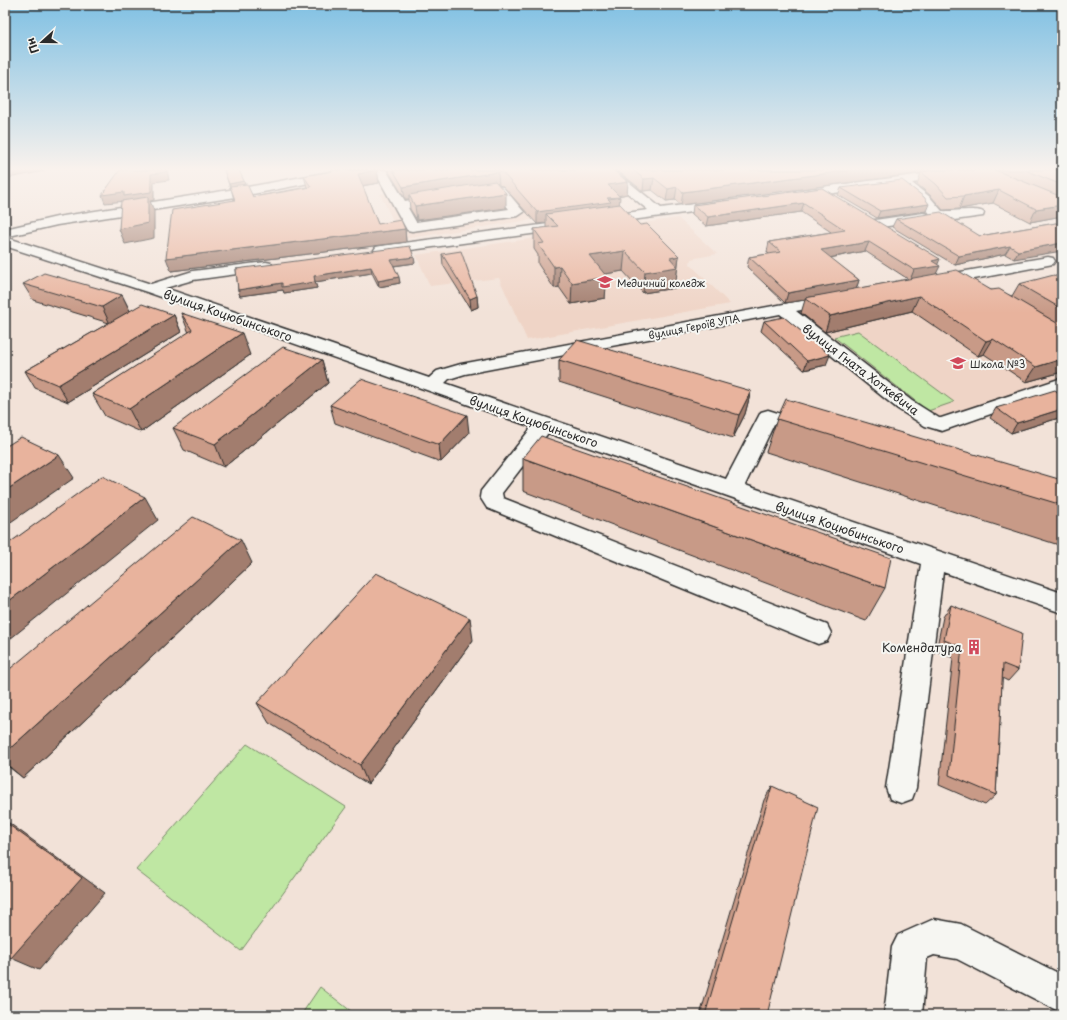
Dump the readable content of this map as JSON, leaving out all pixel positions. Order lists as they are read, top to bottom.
{
  "streets": {
    "street": ["вулиця Коцюбинського", "вулиця Героїв УПА", "вулиця Гната Хоткевича"]
  },
  "crossings": [
    ["вулиця Коцюбинського", "вулиця Героїв УПА"],
    ["вулиця Героїв УПА", "вулиця Гната Хоткевича"]
  ],
  "places": {
    "school or university": ["Медичний коледж", "Школа №3"],
    "building": ["Комендатура"]
  },
  "north": "left"
}
